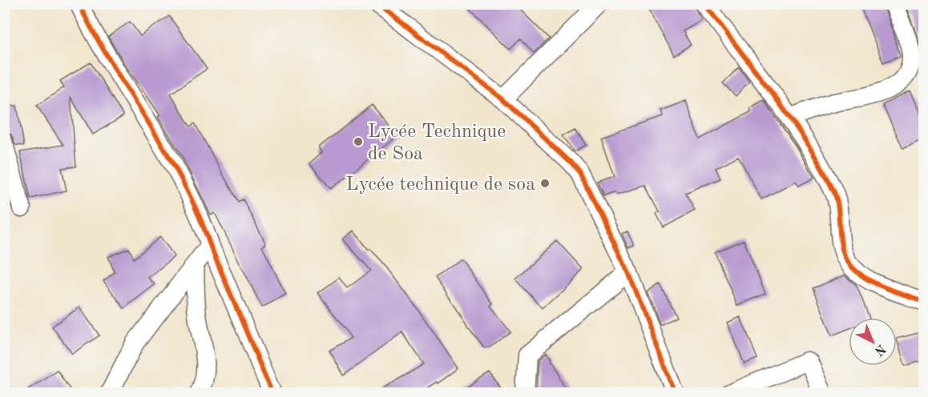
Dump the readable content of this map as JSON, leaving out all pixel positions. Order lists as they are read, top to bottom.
{
  "places": ["Lycée Technique de Soa", "Lycée technique de soa"],
  "north": "bottom right"
}
